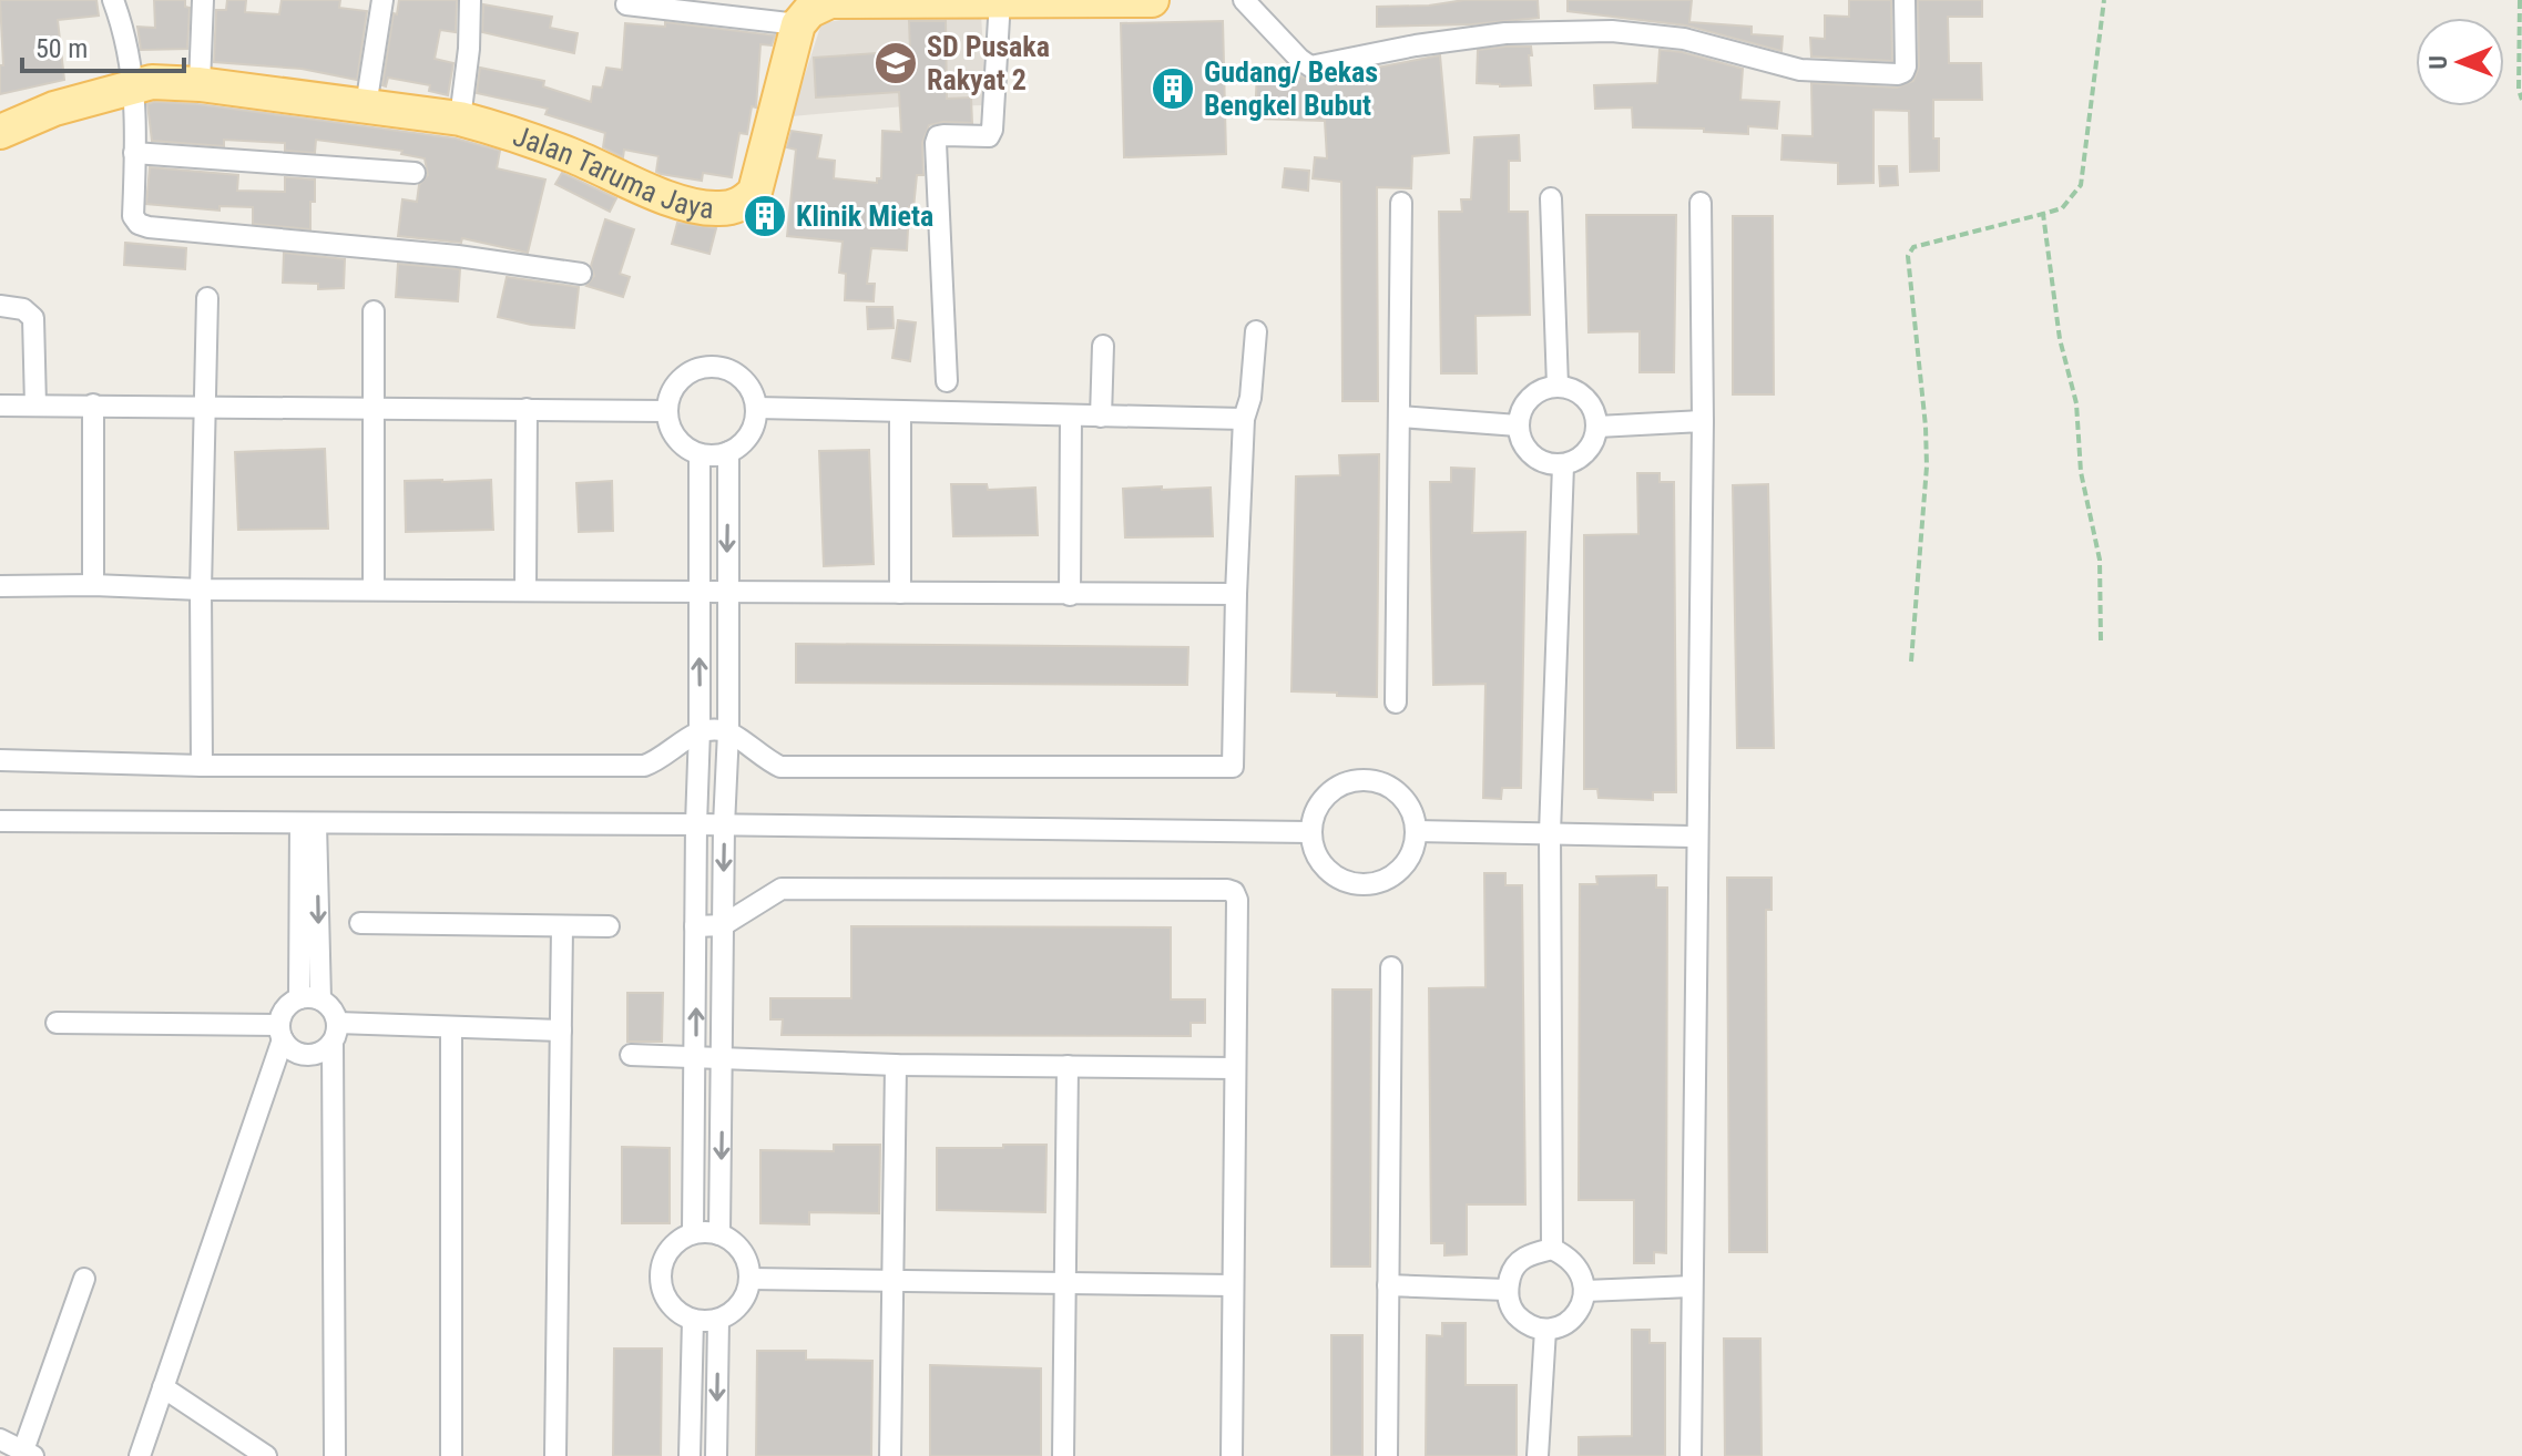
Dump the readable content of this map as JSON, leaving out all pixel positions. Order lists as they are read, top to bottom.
{
  "streets": {
    "main road": ["Jalan Taruma Jaya"]
  },
  "places": {
    "school or university": ["SD Pusaka Rakyat 2"],
    "building": ["Gudang/ Bekas Bengkel Bubut", "Klinik Mieta"]
  },
  "scale_bar": "50 m",
  "north": "left"
}
